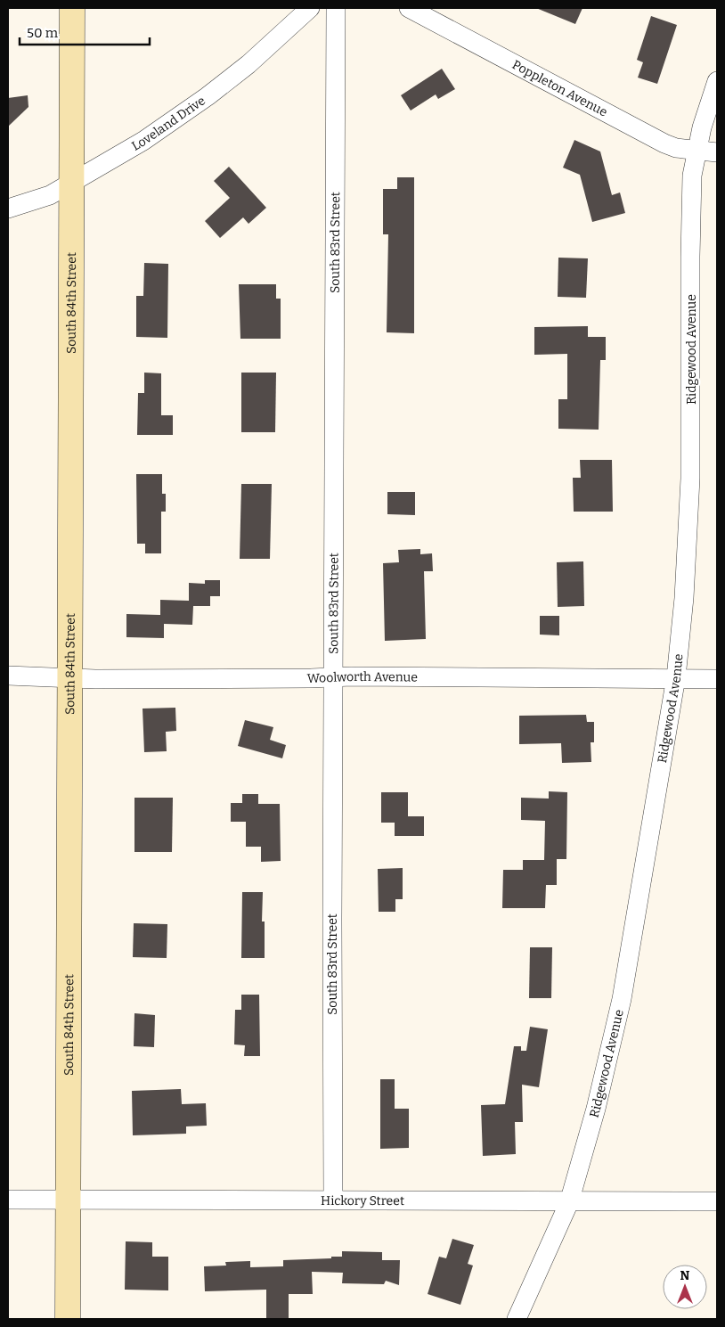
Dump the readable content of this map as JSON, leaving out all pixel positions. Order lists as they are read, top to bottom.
{
  "streets": {
    "main road": ["South 84th Street"],
    "street": [
      "Poppleton Avenue",
      "Loveland Drive",
      "South 83rd Street",
      "Ridgewood Avenue",
      "Woolworth Avenue",
      "Hickory Street"
    ]
  },
  "crossings": [
    ["Poppleton Avenue", "Ridgewood Avenue"],
    ["Loveland Drive", "South 84th Street"],
    ["South 83rd Street", "Woolworth Avenue"],
    ["South 83rd Street", "Hickory Street"],
    ["South 84th Street", "Woolworth Avenue"],
    ["South 84th Street", "Hickory Street"],
    ["Ridgewood Avenue", "Woolworth Avenue"],
    ["Ridgewood Avenue", "Hickory Street"]
  ],
  "scale_bar": "50 m",
  "north": "top"
}
